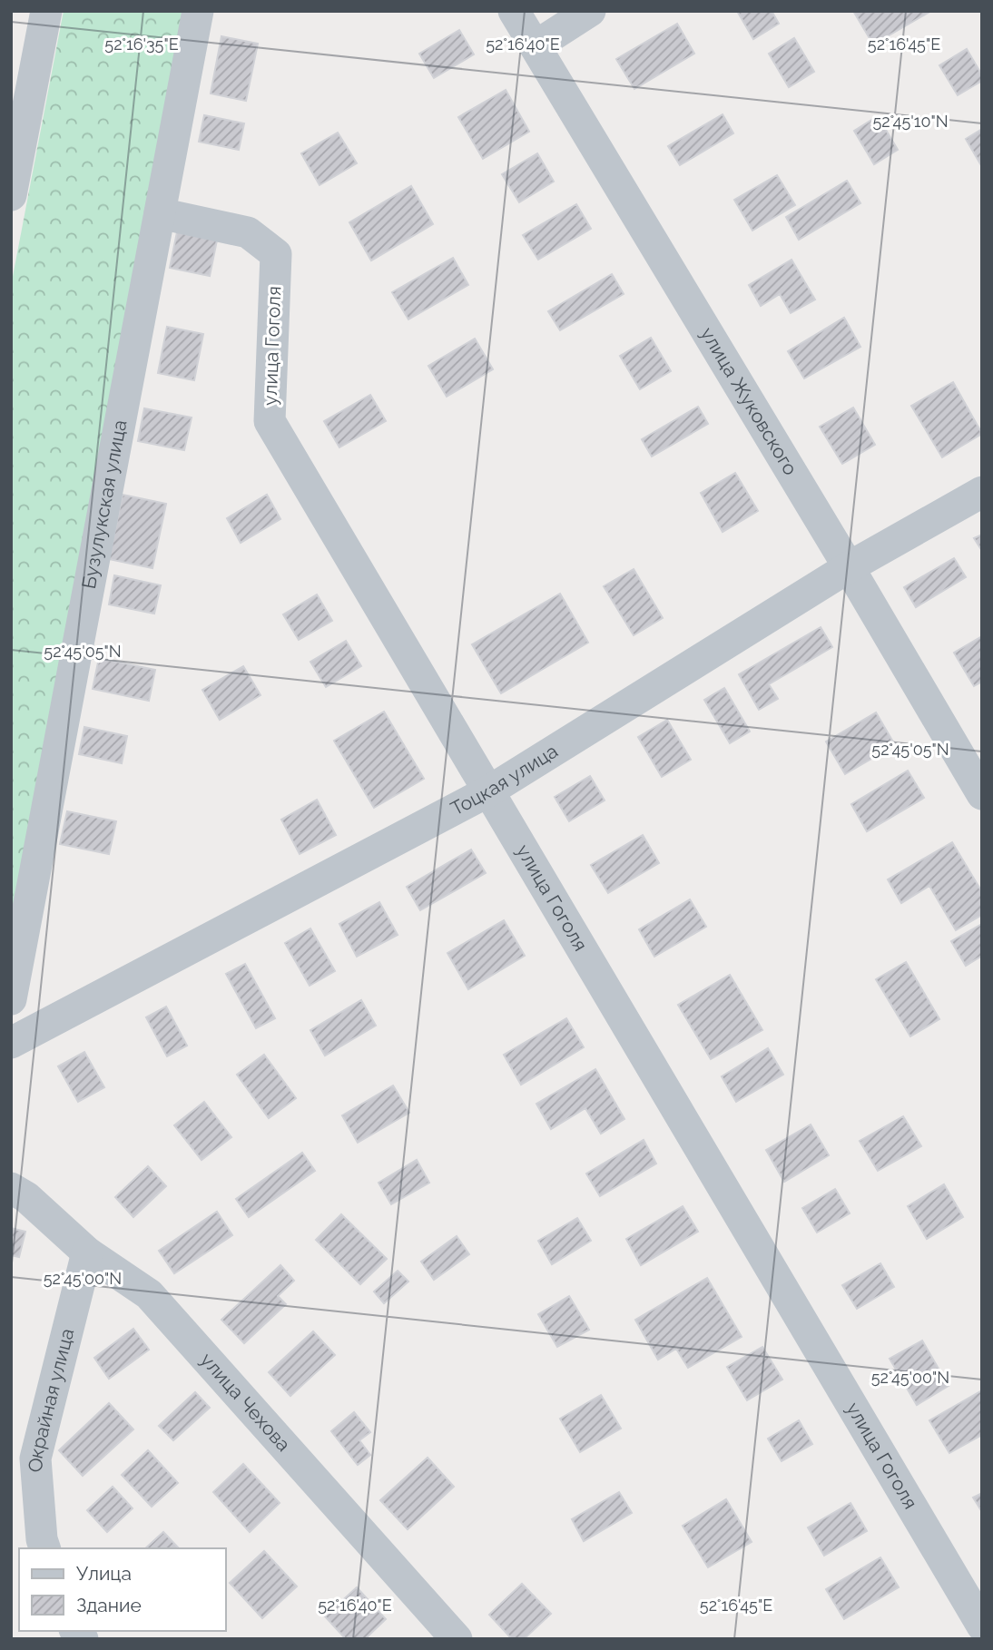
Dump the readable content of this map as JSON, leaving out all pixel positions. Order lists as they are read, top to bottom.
{
  "streets": {
    "street": [
      "улица Гоголя",
      "улица Жуковского",
      "Бузулукская улица",
      "Тоцкая улица",
      "Окрайная улица",
      "улица Чехова"
    ]
  },
  "crossings": [
    ["улица Гоголя", "Бузулукская улица"],
    ["улица Гоголя", "Тоцкая улица"],
    ["улица Жуковского", "Тоцкая улица"],
    ["Окрайная улица", "улица Чехова"]
  ],
  "legend": ["Улица", "Здание"],
  "coordinates": [
    "52°16'35\"E",
    "52°16'40\"E",
    "52°16'45\"E",
    "52°45'10\"N",
    "52°45'05\"N",
    "52°45'00\"N"
  ]
}
